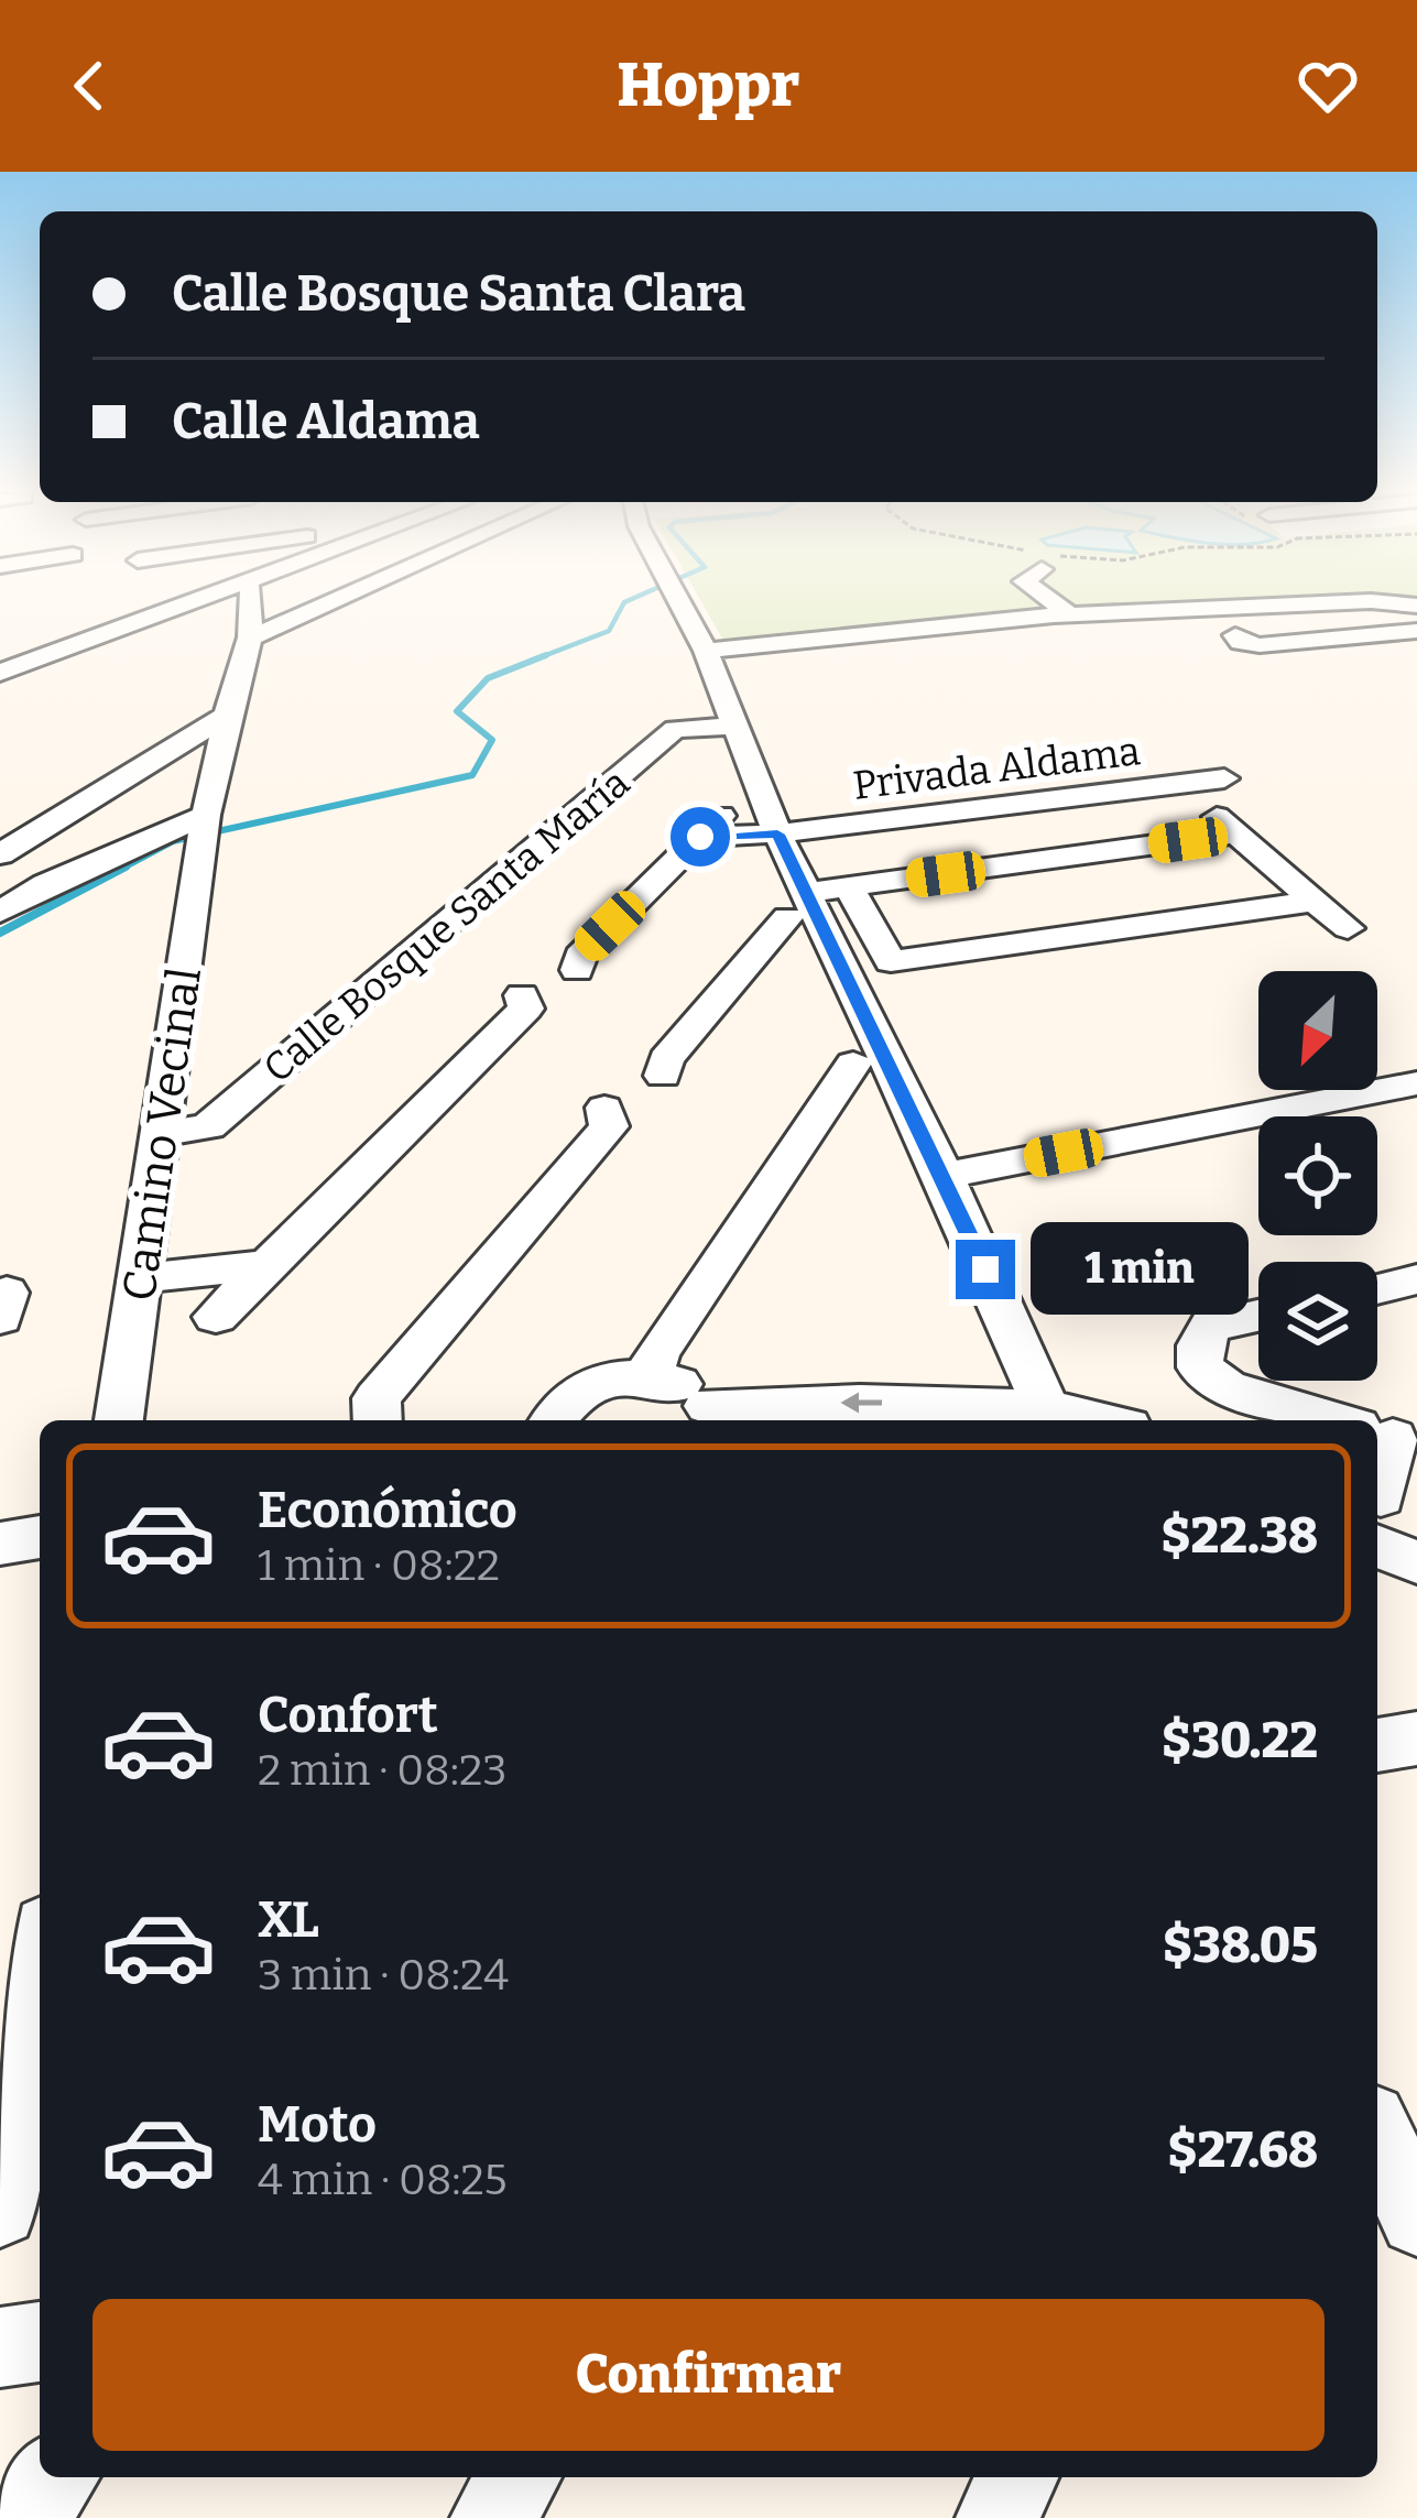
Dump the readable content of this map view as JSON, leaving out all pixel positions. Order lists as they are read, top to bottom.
{
  "streets": {
    "street": ["Privada Aldama", "Calle Bosque Santa María", "Camino Vecinal"]
  },
  "crossings": [
    ["Calle Bosque Santa María", "Camino Vecinal"]
  ],
  "north": "bottom left",
  "page": {
    "header": "Hoppr",
    "banner": ["Calle Bosque Santa Clara", "Calle Aldama"],
    "bubble": "1 min",
    "list": [
      {
        "name": "Económico",
        "note": "1 min · 08:22",
        "value": "$22.38"
      },
      {
        "name": "Confort",
        "note": "2 min · 08:23",
        "value": "$30.22"
      },
      {
        "name": "XL",
        "note": "3 min · 08:24",
        "value": "$38.05"
      },
      {
        "name": "Moto",
        "note": "4 min · 08:25",
        "value": "$27.68"
      }
    ],
    "buttons": "Confirmar"
  }
}
